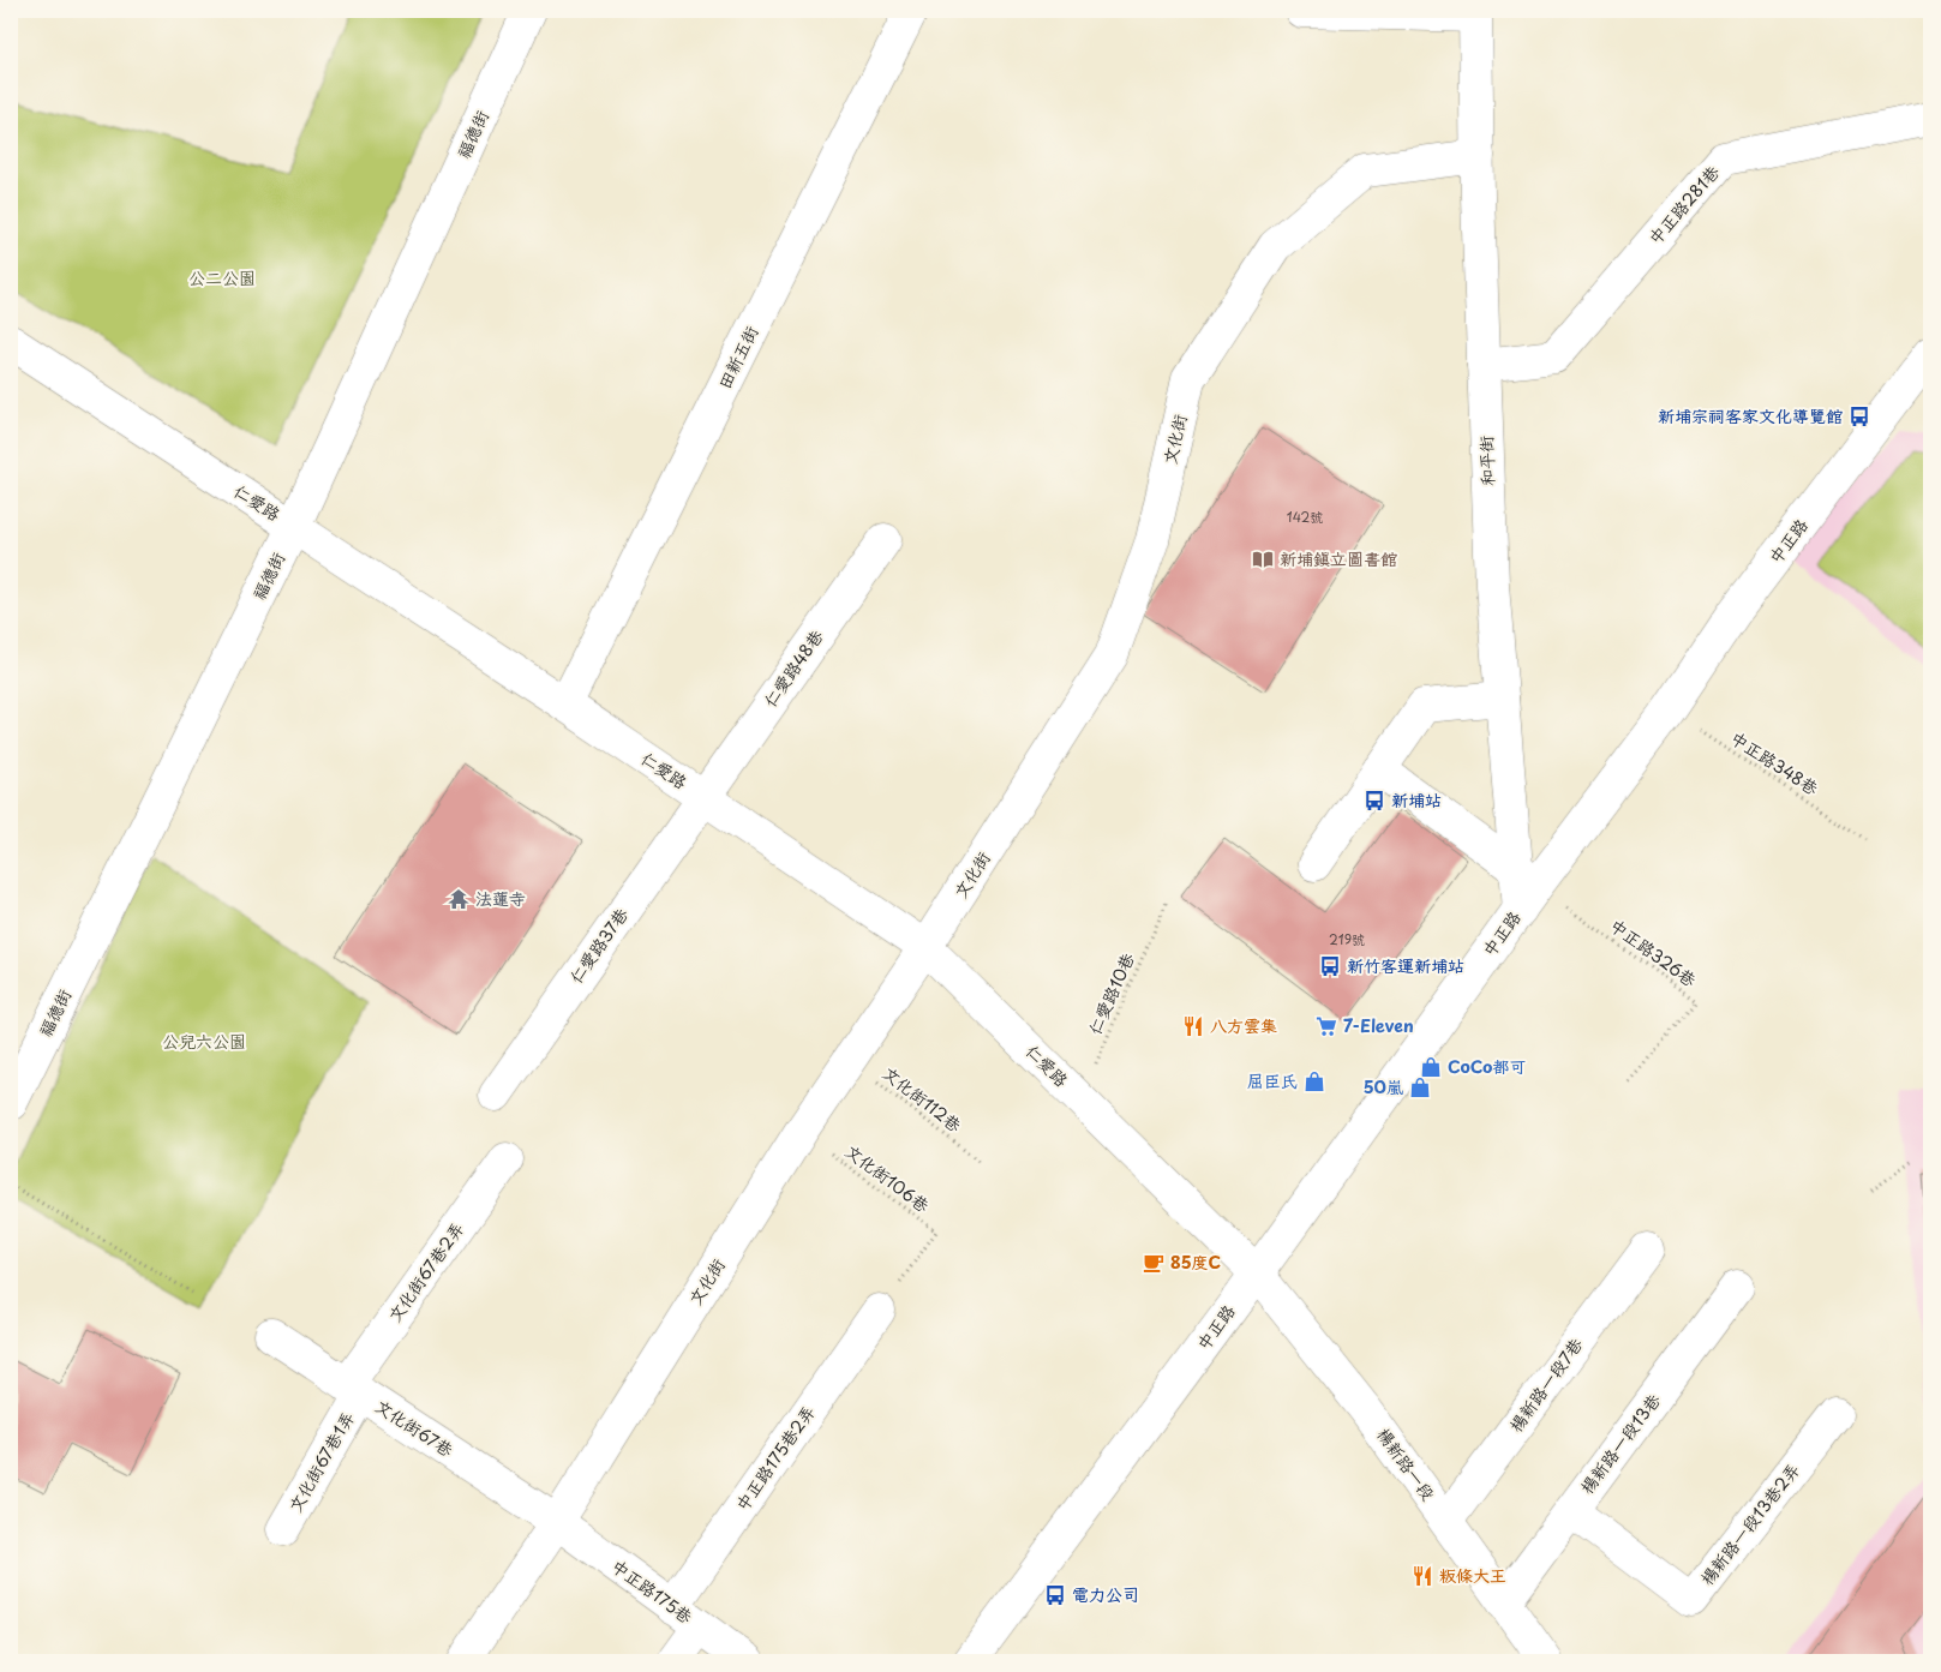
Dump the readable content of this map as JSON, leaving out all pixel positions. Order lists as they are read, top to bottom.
{
  "streets": {
    "street": [
      "福德街",
      "中正路281巷",
      "田新五街",
      "文化街",
      "和平街",
      "仁愛路",
      "中正路",
      "仁愛路48巷",
      "仁愛路37巷",
      "文化街67巷2弄",
      "楊新路一段7巷",
      "文化街67巷",
      "楊新路一段13巷",
      "中正路175巷2弄",
      "文化街67巷1弄",
      "楊新路一段",
      "楊新路一段13巷2弄",
      "中正路175巷"
    ],
    "path": [
      "中正路348巷",
      "中正路326巷",
      "仁愛路10巷",
      "文化街112巷",
      "文化街106巷"
    ]
  },
  "crossings": [
    ["福德街", "仁愛路"],
    ["中正路281巷", "和平街"],
    ["田新五街", "仁愛路"],
    ["文化街", "和平街"],
    ["文化街", "仁愛路"],
    ["文化街", "文化街112巷"],
    ["文化街", "文化街106巷"],
    ["文化街", "文化街67巷"],
    ["文化街", "中正路175巷"],
    ["和平街", "中正路"],
    ["和平街", "中正路326巷"],
    ["仁愛路", "中正路"],
    ["仁愛路", "仁愛路48巷"],
    ["仁愛路", "仁愛路37巷"],
    ["仁愛路", "仁愛路10巷"],
    ["仁愛路", "楊新路一段"],
    ["中正路", "中正路348巷"],
    ["中正路", "中正路326巷"],
    ["中正路", "楊新路一段"],
    ["仁愛路48巷", "仁愛路37巷"],
    ["文化街106巷", "中正路175巷2弄"],
    ["文化街67巷2弄", "文化街67巷"],
    ["文化街67巷2弄", "文化街67巷1弄"],
    ["楊新路一段7巷", "楊新路一段"],
    ["文化街67巷", "文化街67巷1弄"],
    ["文化街67巷", "中正路175巷"],
    ["楊新路一段13巷", "楊新路一段"],
    ["楊新路一段13巷", "楊新路一段13巷2弄"],
    ["中正路175巷2弄", "中正路175巷"]
  ],
  "parks": ["公二公園", "公兒六公園"],
  "places": {
    "bus stop": [
      "新埔宗祠客家文化導覽館",
      "新埔站",
      "新竹客運新埔站",
      "電力公司"
    ],
    "library": ["新埔鎮立圖書館"],
    "temple": ["法蓮寺"],
    "restaurant": ["八方雲集", "粄條大王"],
    "supermarket": ["7-Eleven"],
    "shop": ["CoCo都可", "屈臣氏", "50嵐"],
    "cafe": ["85度C"]
  },
  "house_numbers": ["142號", "219號"]
}
